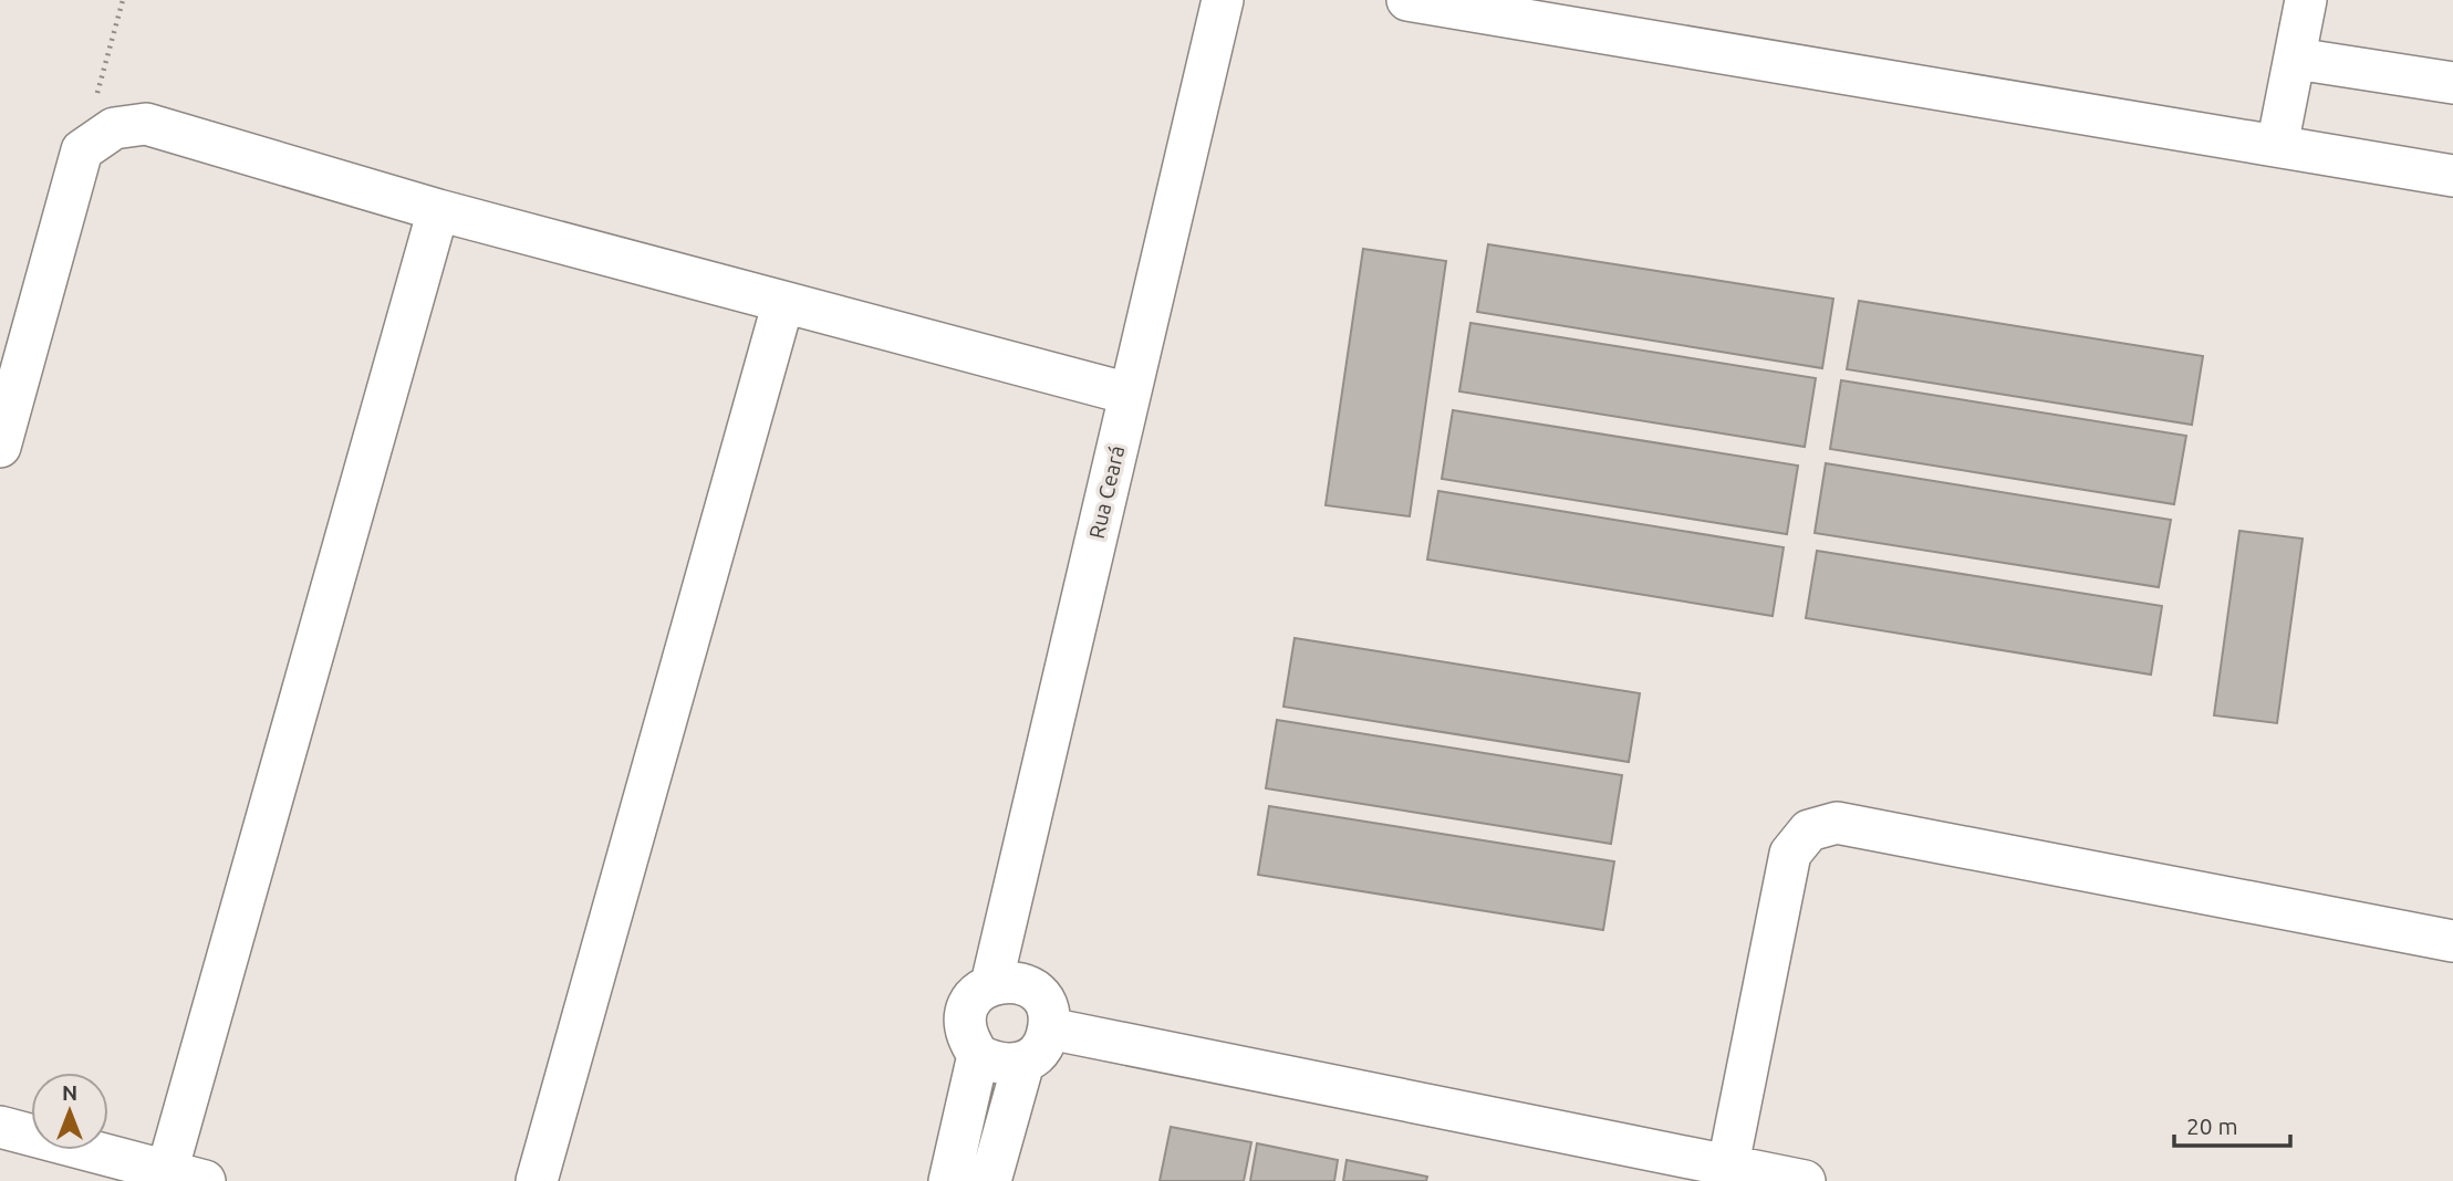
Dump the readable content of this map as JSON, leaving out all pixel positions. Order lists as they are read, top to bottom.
{
  "streets": {
    "street": ["Rua Ceará"]
  },
  "scale_bar": "20 m",
  "north": "top"
}
